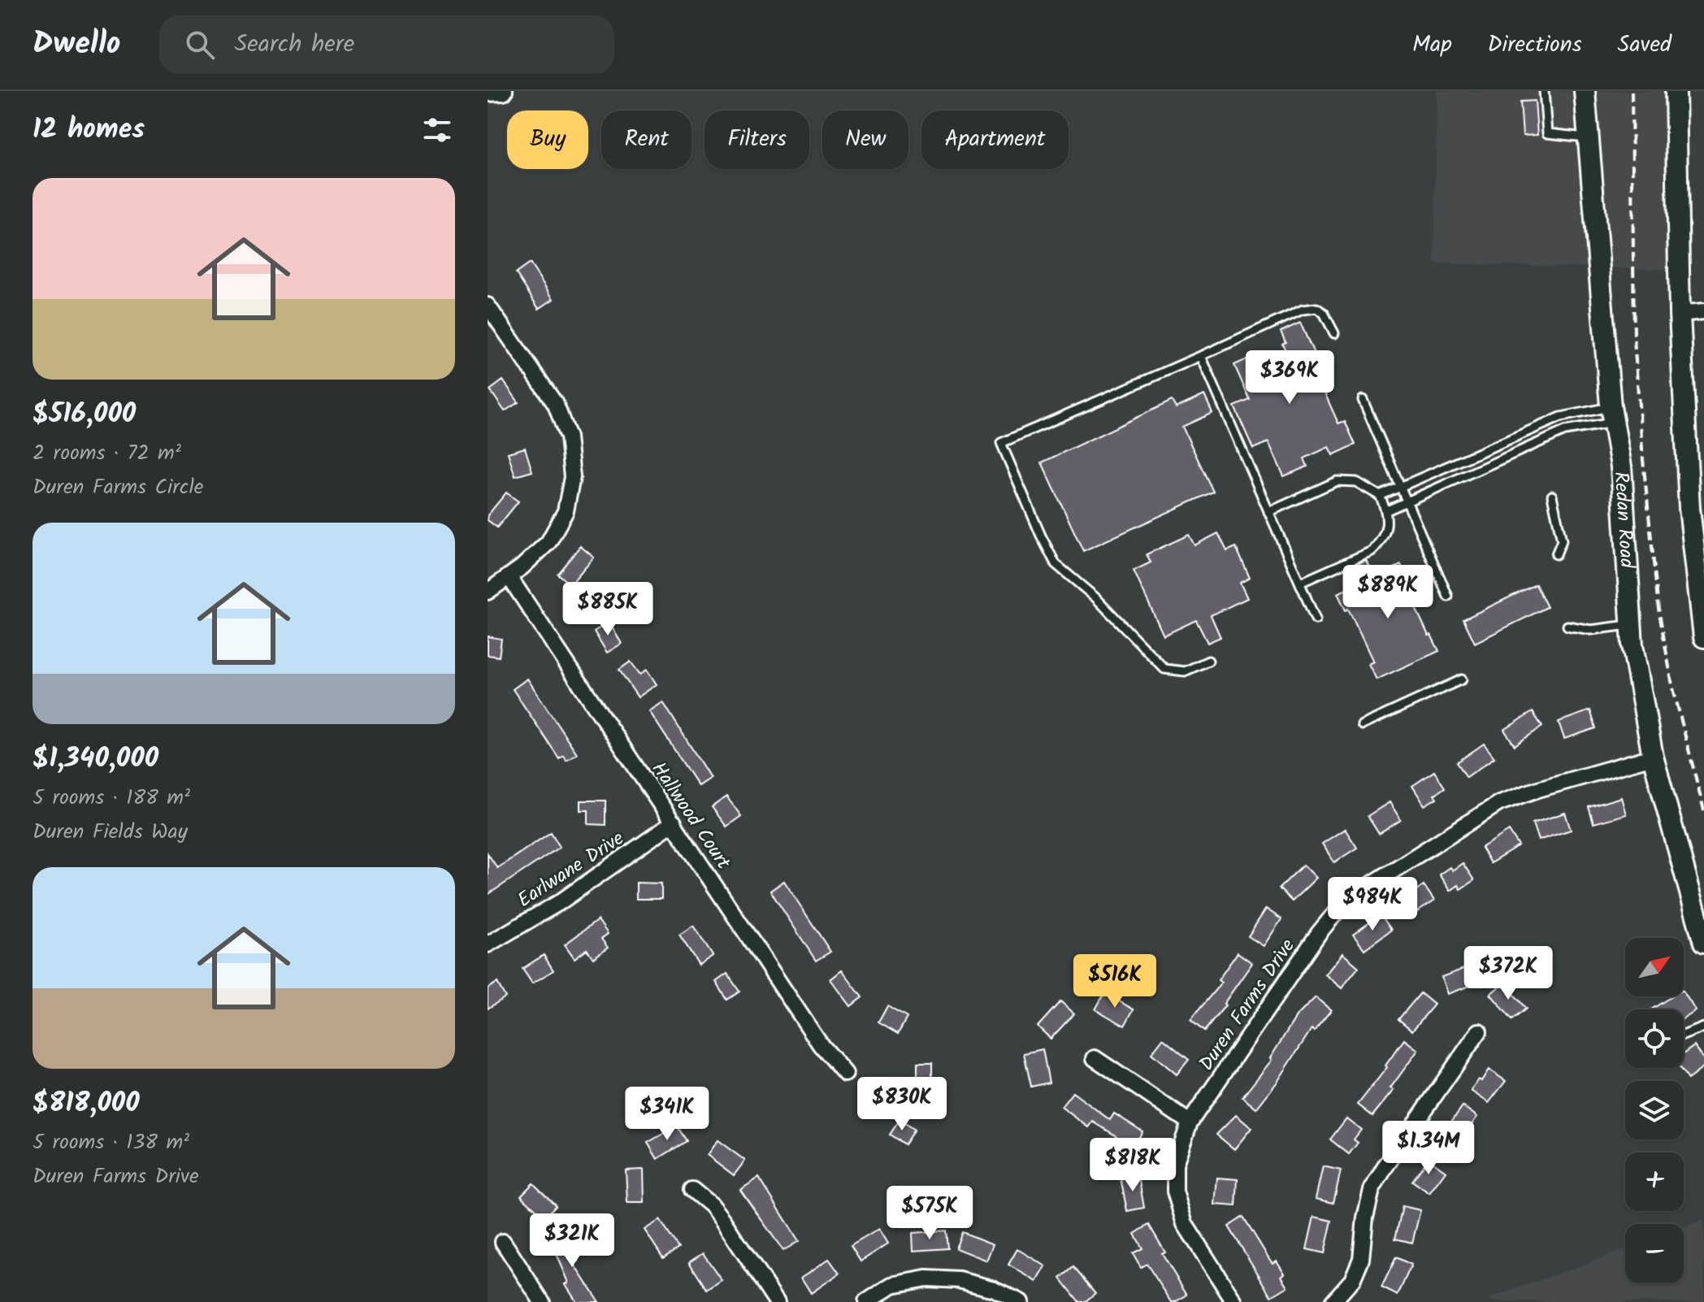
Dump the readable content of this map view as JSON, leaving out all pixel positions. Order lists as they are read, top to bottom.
{
  "streets": {
    "main road": ["Redan Road"],
    "street": ["Hallwood Court", "Earlwane Drive", "Duren Farms Drive"]
  },
  "crossings": [
    ["Redan Road", "Duren Farms Drive"],
    ["Hallwood Court", "Earlwane Drive"]
  ],
  "north": "top right",
  "page": {
    "header": "Dwello",
    "search": "Search here",
    "nav": ["Map", "Directions", "Saved"],
    "heading": "12 homes",
    "chip": [
      "Buy",
      "Rent",
      "Filters",
      "New",
      "Apartment"
    ],
    "list": [
      {
        "name": "$516,000",
        "note": "2 rooms · 72 m² · Duren Farms Circle"
      },
      {
        "name": "$1,340,000",
        "note": "5 rooms · 188 m² · Duren Fields Way"
      },
      {
        "name": "$818,000",
        "note": "5 rooms · 138 m² · Duren Farms Drive"
      }
    ],
    "price": [
      "$369K",
      "$889K",
      "$885K",
      "$984K",
      "$372K",
      "$516K",
      "$830K",
      "$341K",
      "$1.34M",
      "$818K",
      "$575K",
      "$321K"
    ],
    "map_buttons": ["+", "−"]
  }
}
